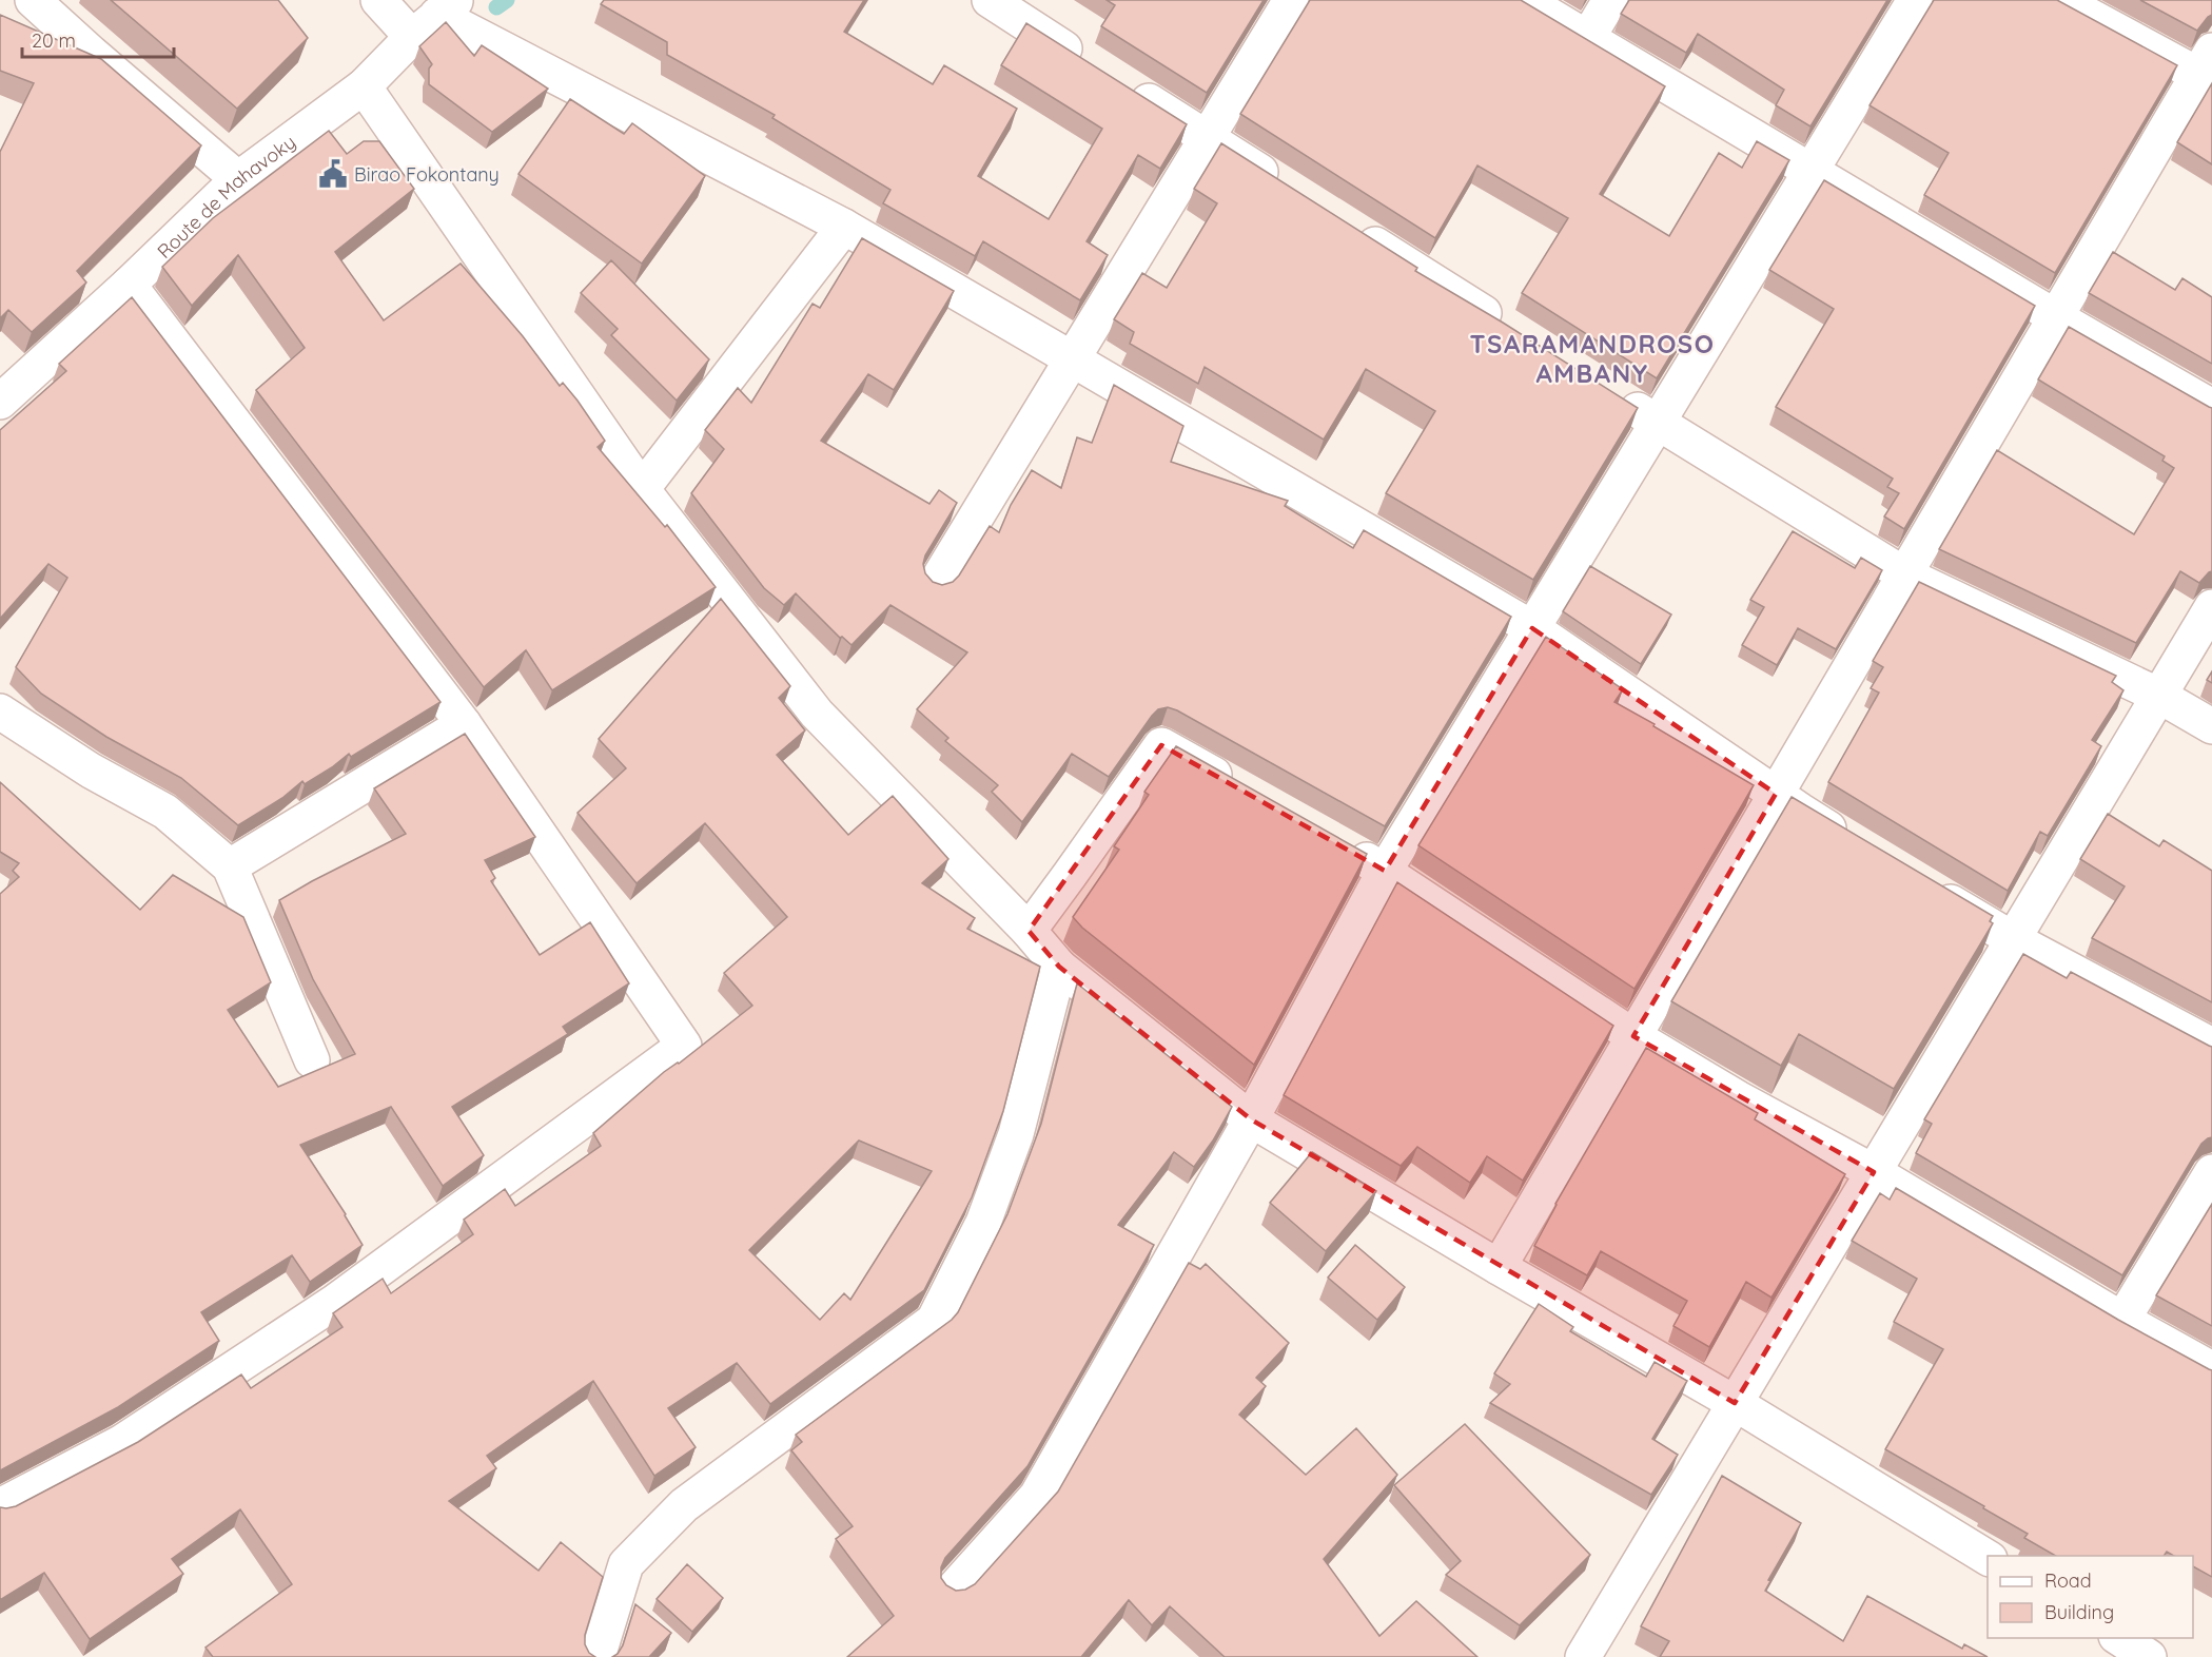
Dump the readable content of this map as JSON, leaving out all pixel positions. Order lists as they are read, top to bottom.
{
  "streets": {
    "street": ["Route de Mahavoky"]
  },
  "districts": ["TSARAMANDROSO AMBANY"],
  "places": {
    "public building": ["Birao Fokontany"]
  },
  "legend": ["Road", "Building"],
  "scale_bar": "20 m"
}
